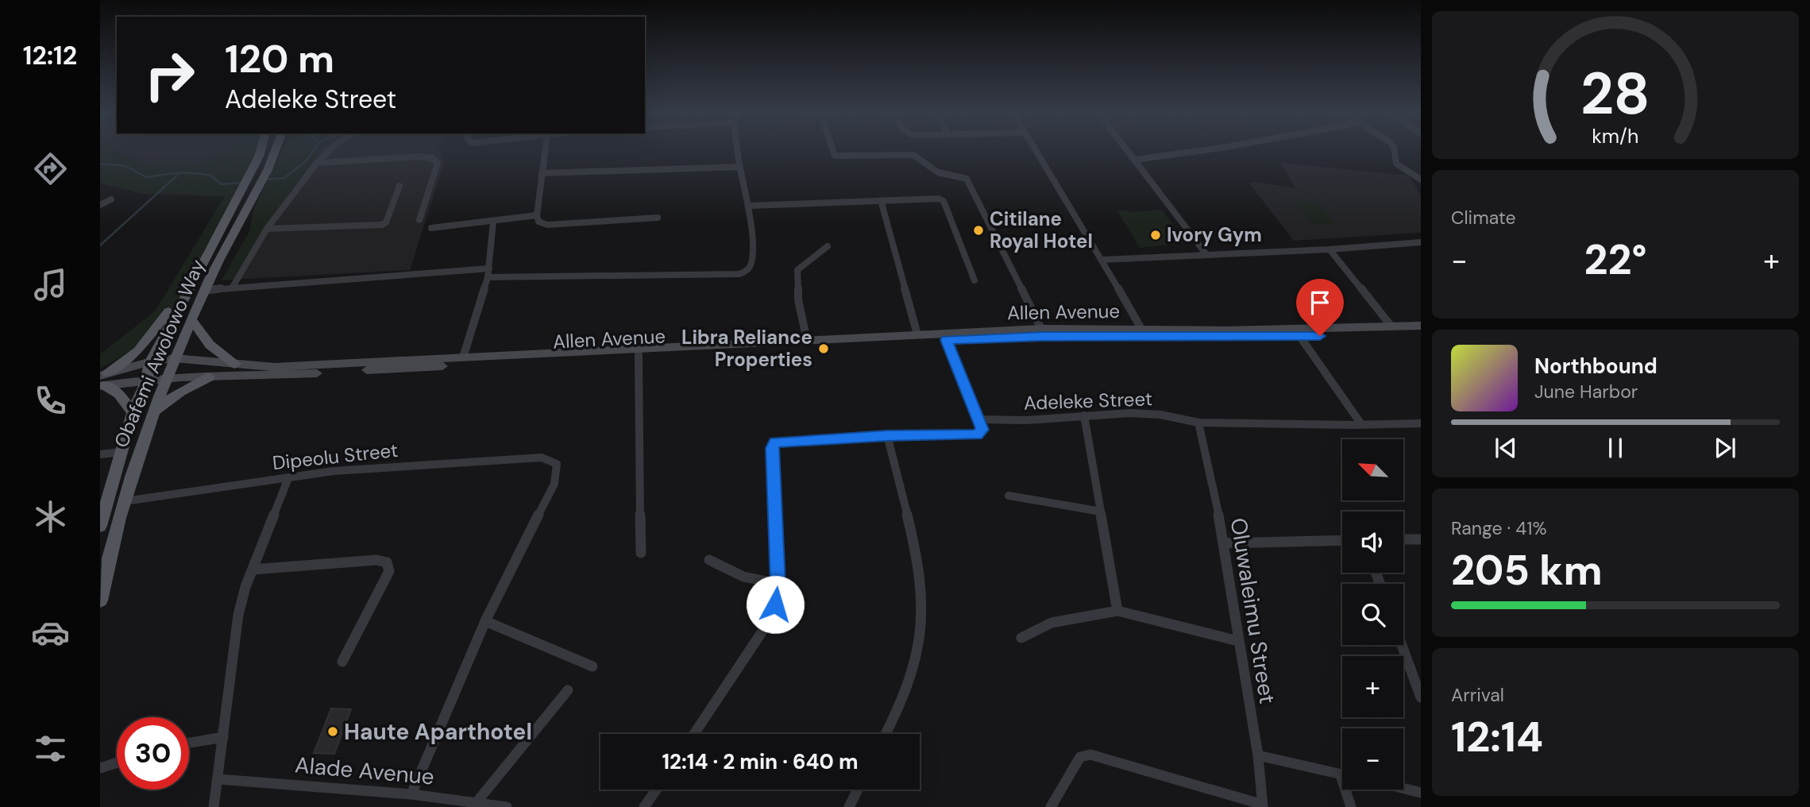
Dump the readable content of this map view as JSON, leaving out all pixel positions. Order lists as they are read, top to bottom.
{
  "streets": {
    "main road": ["Allen Avenue", "Obafemi Awolowo Way"],
    "street": [
      "Adeleke Street",
      "Dipeolu Street",
      "Oluwaleimu Street",
      "Alade Avenue"
    ]
  },
  "crossings": [
    ["Allen Avenue", "Obafemi Awolowo Way"],
    ["Obafemi Awolowo Way", "Dipeolu Street"],
    ["Adeleke Street", "Oluwaleimu Street"]
  ],
  "places": [
    "Citilane Royal Hotel",
    "Ivory Gym",
    "Libra Reliance Properties",
    "Haute Aparthotel"
  ],
  "north": "top left",
  "page": {
    "tabs": "12:12",
    "turn": ["120 m", "Adeleke Street"],
    "tile": [
      "Climate",
      ["Range · 41%", "205 km"],
      ["Arrival", "12:14"]
    ],
    "heat": ["−", "22°", "+"],
    "song": ["Northbound", "June Harbor"],
    "map_buttons": ["+", "−"],
    "limit": "30",
    "trip": "12:14 · 2 min · 640 m",
    "gauge": ["28", "km/h"]
  }
}
